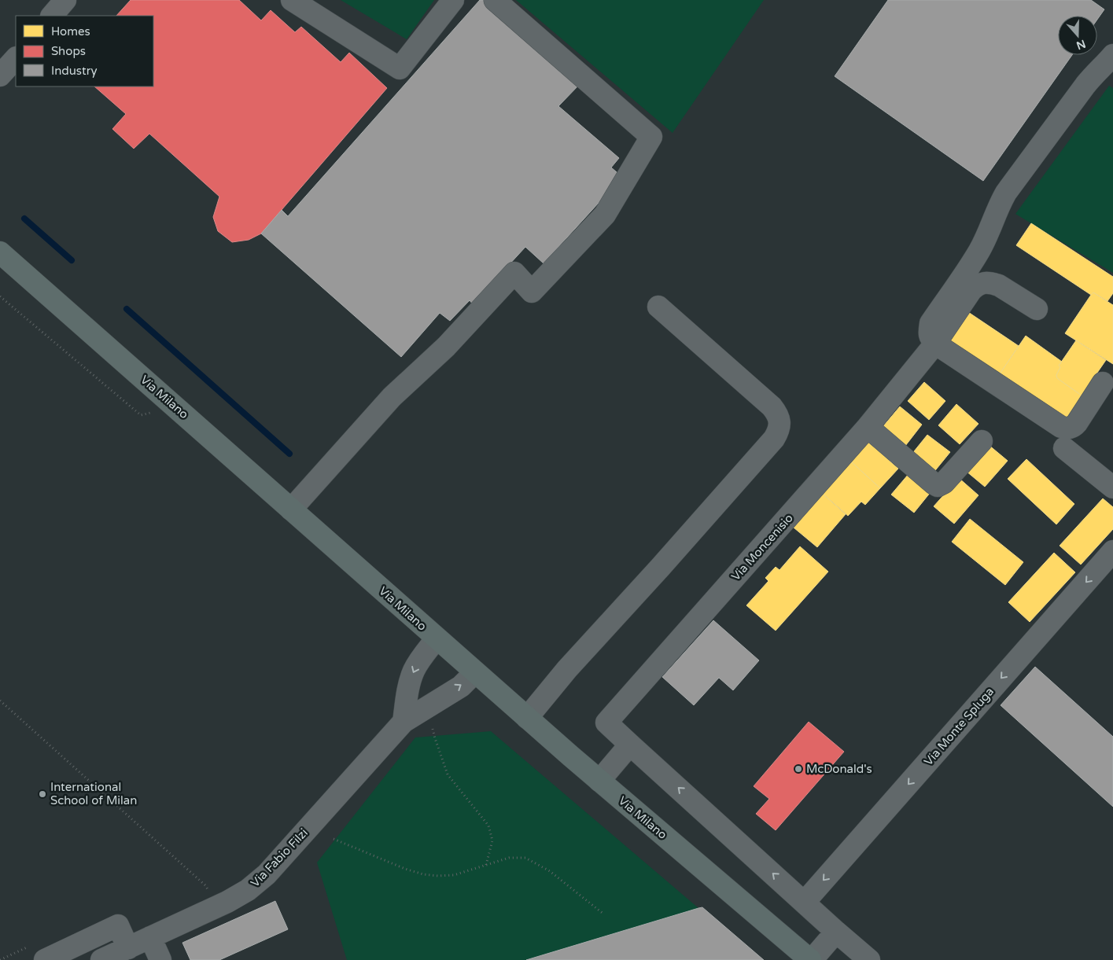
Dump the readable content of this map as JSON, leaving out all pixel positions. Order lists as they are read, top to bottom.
{
  "streets": {
    "main road": ["Via Milano"],
    "street": ["Via Moncenisio", "Via Monte Spluga", "Via Fabio Filzi"]
  },
  "crossings": [
    ["Via Milano", "Via Fabio Filzi"]
  ],
  "one_way": ["Via Monte Spluga"],
  "places": ["McDonald's", "International School of Milan"],
  "legend": ["Homes", "Shops", "Industry"],
  "north": "bottom"
}
